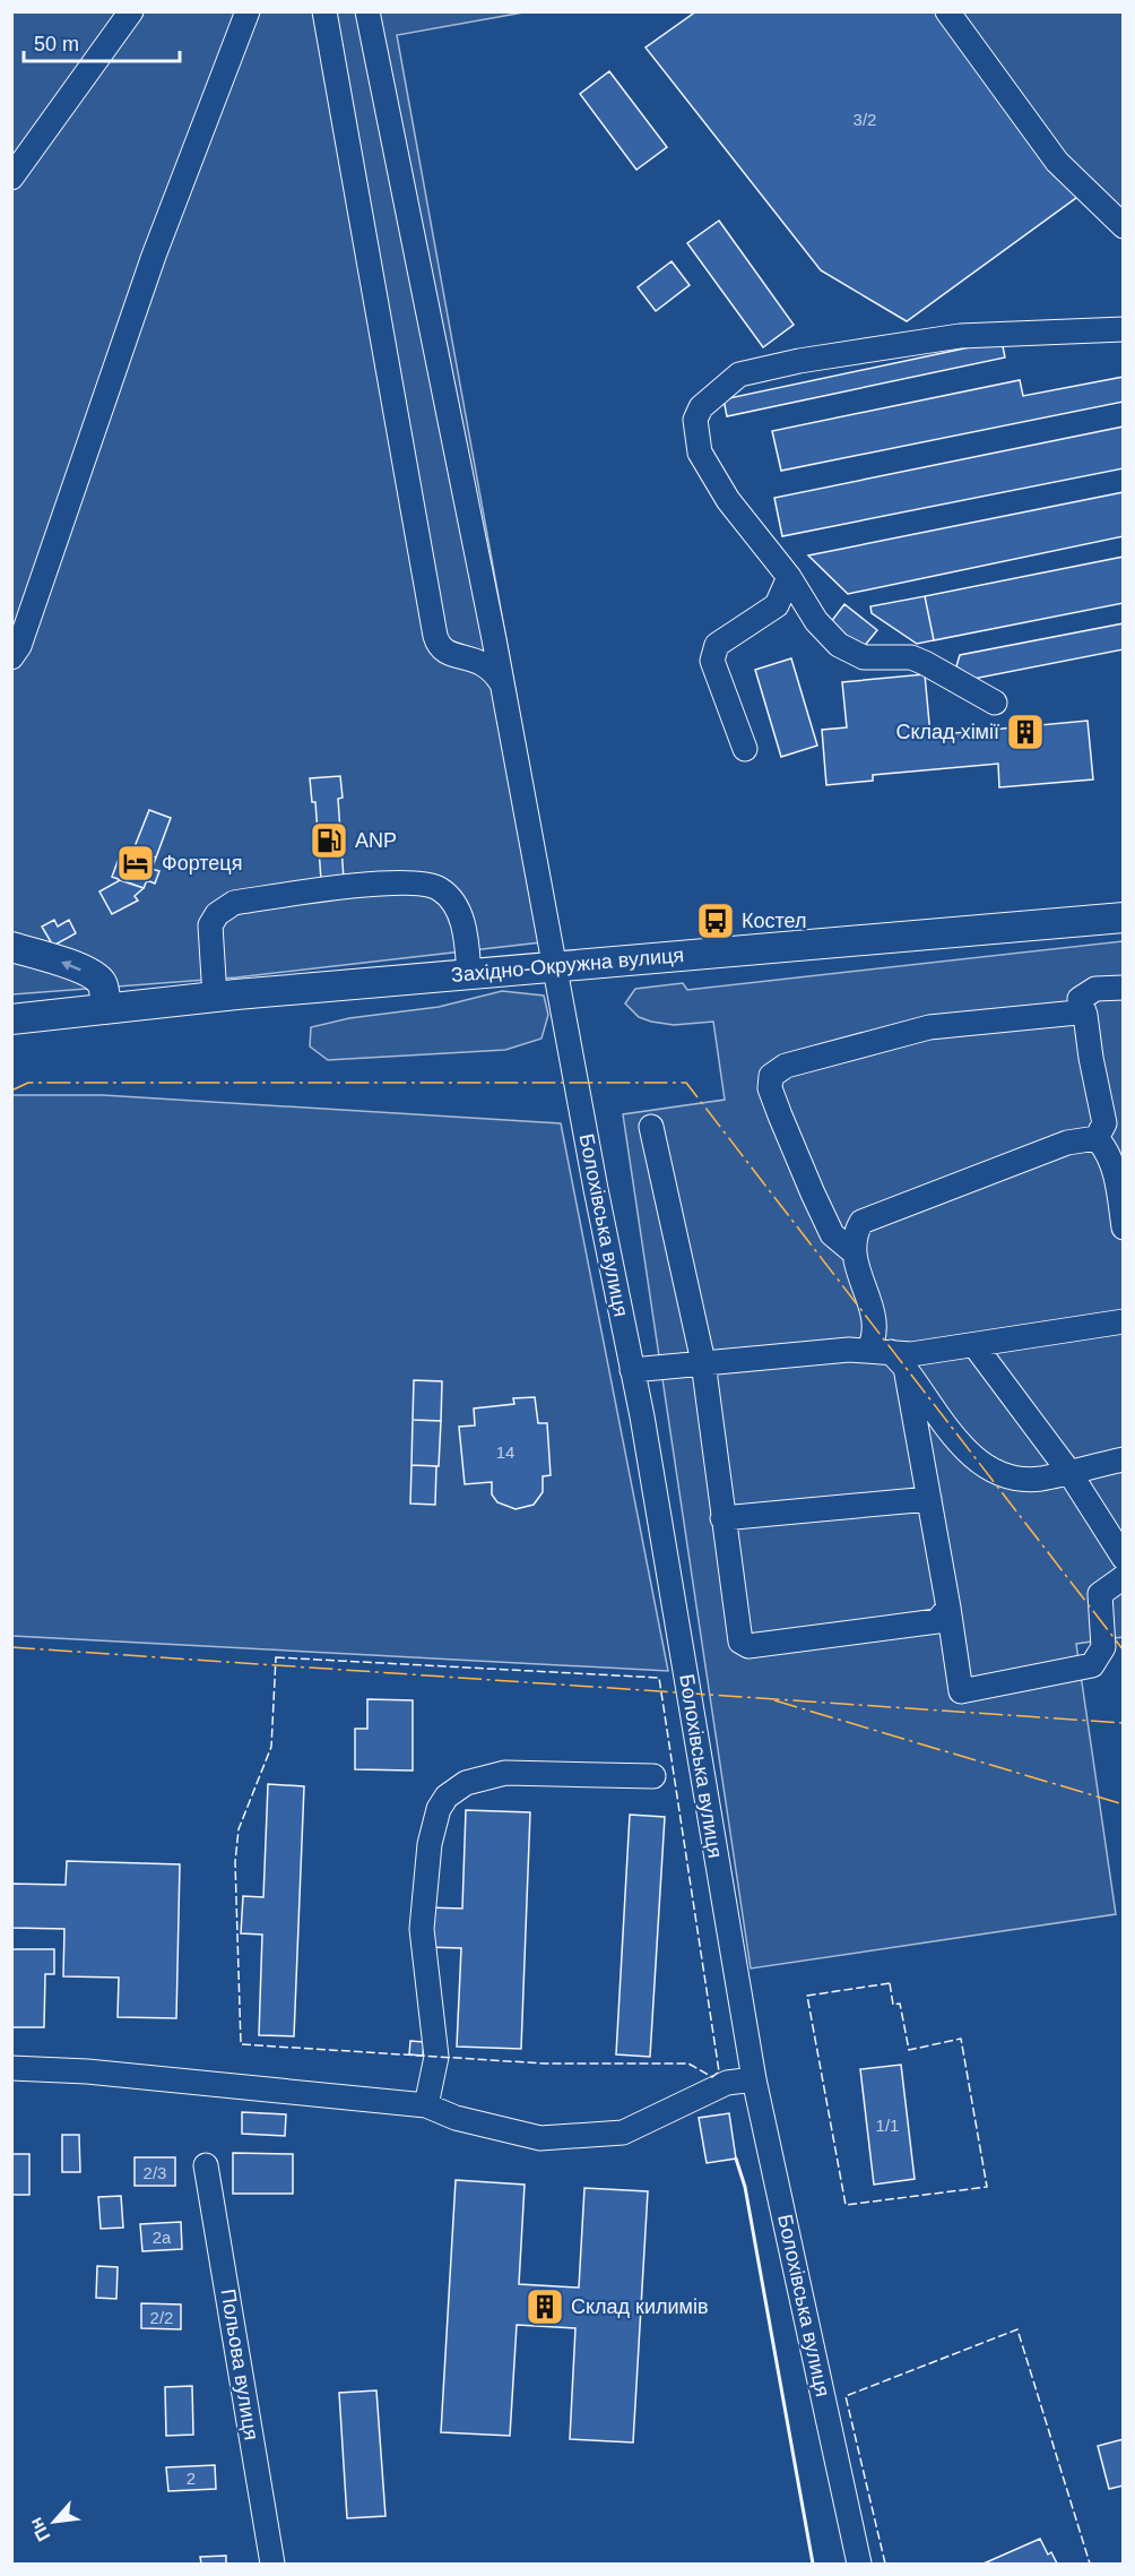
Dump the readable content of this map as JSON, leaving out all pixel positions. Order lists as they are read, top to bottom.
{
  "streets": {
    "main road": ["Західно-Окружна вулиця"],
    "street": ["Болохівська вулиця", "Польова вулиця"]
  },
  "crossings": [
    ["Західно-Окружна вулиця", "Болохівська вулиця"]
  ],
  "places": {
    "building": ["Склад хімії", "Склад килимів"],
    "fuel station": ["ANP"],
    "hotel": ["Фортеця"],
    "bus stop": ["Костел"]
  },
  "house_numbers": [
    "3/2",
    "14",
    "1/1",
    "2/3",
    "2а",
    "2/2",
    "2"
  ],
  "scale_bar": "50 m",
  "north": "bottom left"
}
